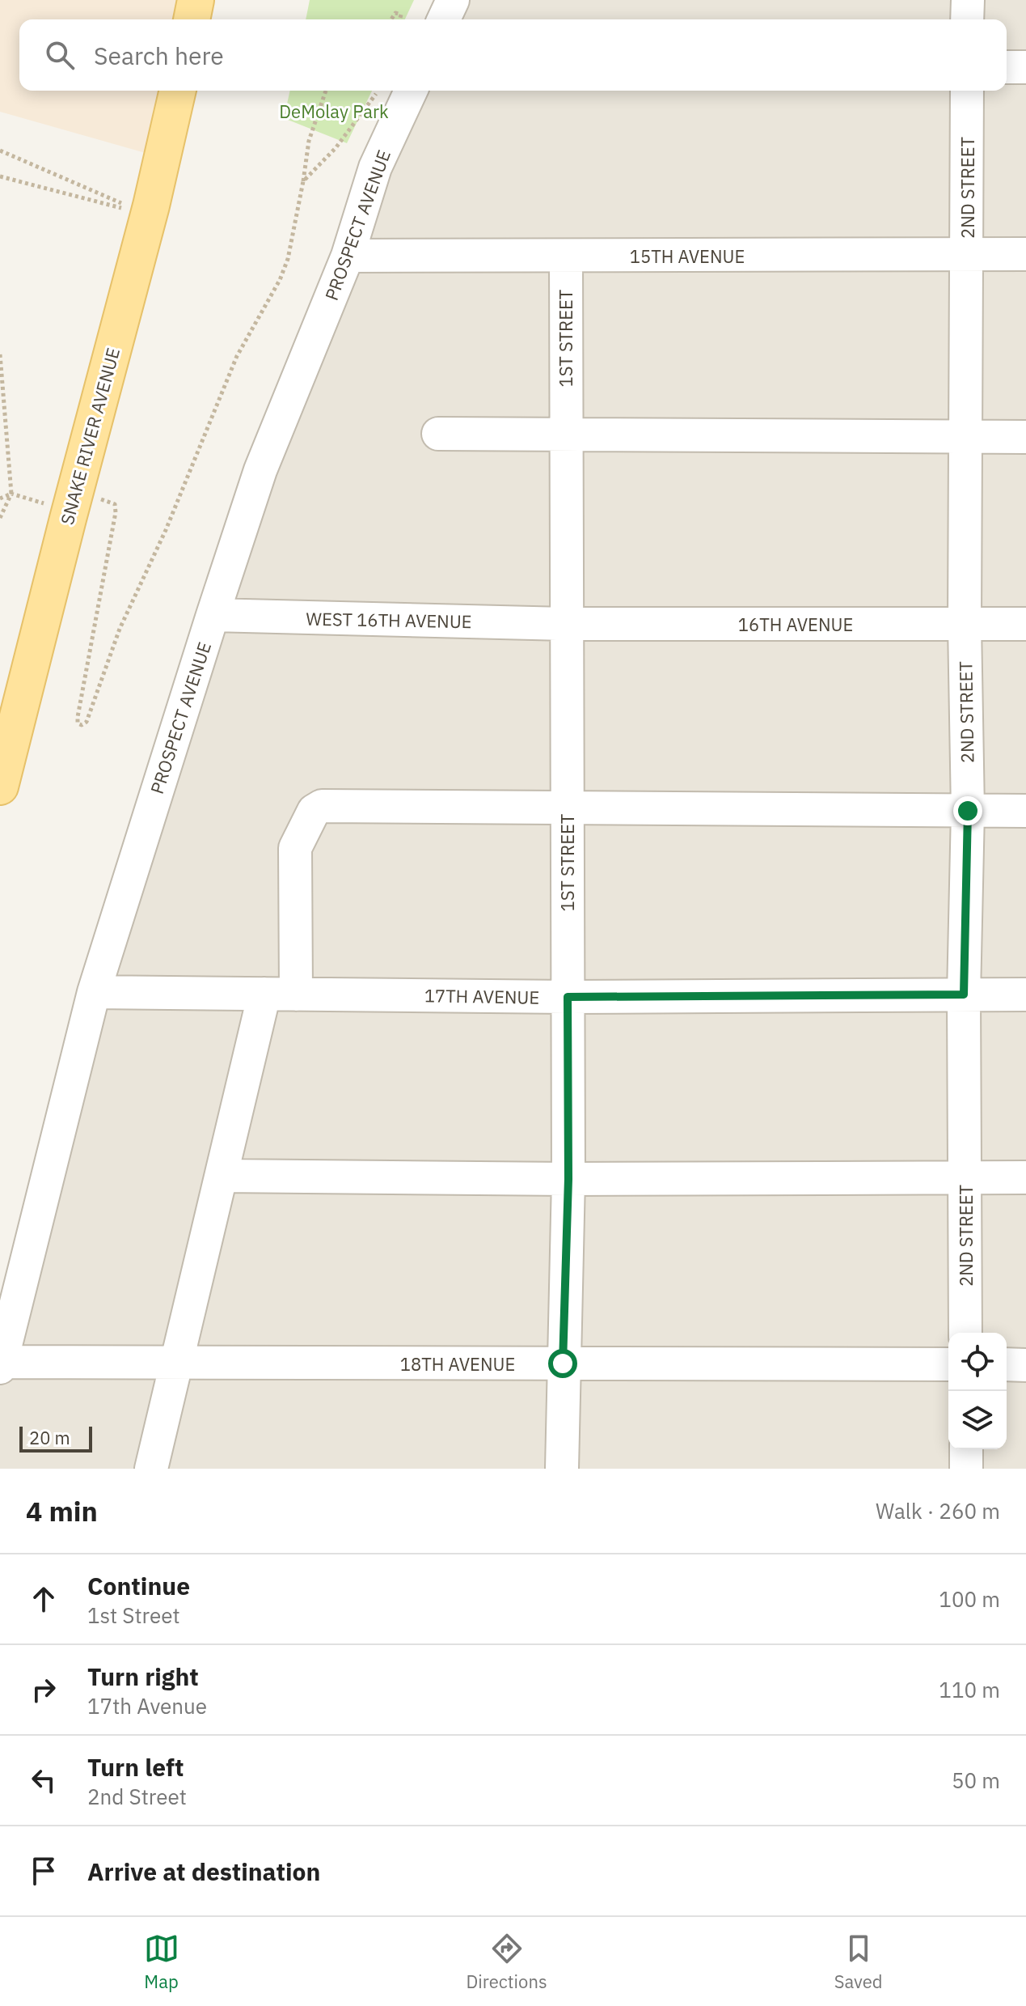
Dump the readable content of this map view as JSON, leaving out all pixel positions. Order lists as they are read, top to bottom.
{
  "streets": {
    "main road": ["SNAKE RIVER AVENUE"],
    "street": [
      "2ND STREET",
      "PROSPECT AVENUE",
      "15TH AVENUE",
      "1ST STREET",
      "WEST 16TH AVENUE",
      "16TH AVENUE",
      "17TH AVENUE",
      "18TH AVENUE"
    ]
  },
  "crossings": [
    ["2ND STREET", "15TH AVENUE"],
    ["2ND STREET", "16TH AVENUE"],
    ["2ND STREET", "17TH AVENUE"],
    ["PROSPECT AVENUE", "15TH AVENUE"],
    ["PROSPECT AVENUE", "WEST 16TH AVENUE"],
    ["PROSPECT AVENUE", "17TH AVENUE"],
    ["PROSPECT AVENUE", "18TH AVENUE"],
    ["15TH AVENUE", "1ST STREET"],
    ["1ST STREET", "WEST 16TH AVENUE"],
    ["1ST STREET", "16TH AVENUE"],
    ["1ST STREET", "17TH AVENUE"],
    ["1ST STREET", "18TH AVENUE"],
    ["WEST 16TH AVENUE", "16TH AVENUE"]
  ],
  "parks": ["DeMolay Park"],
  "scale_bar": "20 m",
  "page": {
    "search": "Search here",
    "scale": "20 m",
    "heading": ["4 min", "Walk · 260 m"],
    "list": [
      ["Continue", "1st Street", "100 m"],
      ["Turn right", "17th Avenue", "110 m"],
      ["Turn left", "2nd Street", "50 m"],
      "Arrive at destination"
    ],
    "nav": ["Map", "Directions", "Saved"]
  }
}
